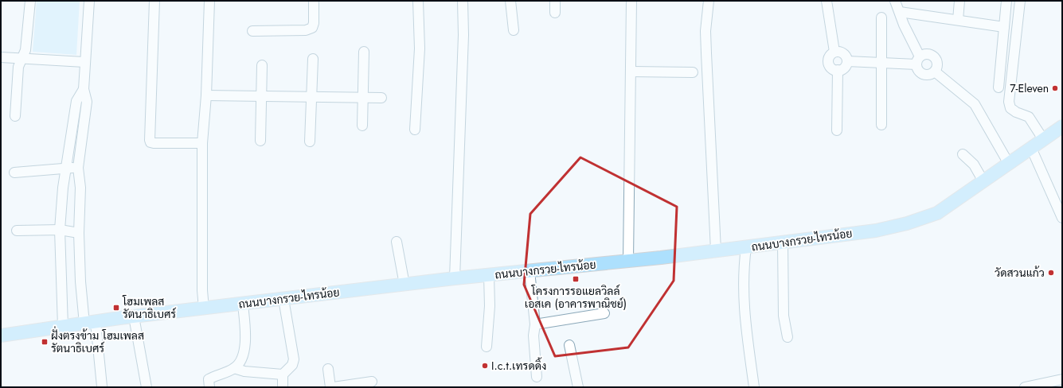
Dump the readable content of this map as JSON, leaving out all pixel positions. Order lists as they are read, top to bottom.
{
  "streets": {
    "main road": ["ถนนบางกรวย-ไทรน้อย"]
  },
  "places": {
    "other": ["7-Eleven", "วัดสวนแก้ว", "I.c.t.เทรดดิ้ง"],
    "transit": ["โครงการรอแยลวิลล์ เอสเค (อาคารพาณิชย์)", "โฮมเพลส รัตนาธิเบศร์", "ฝั่งตรงข้าม โฮมเพลส รัตนาธิเบศร์"]
  }
}
